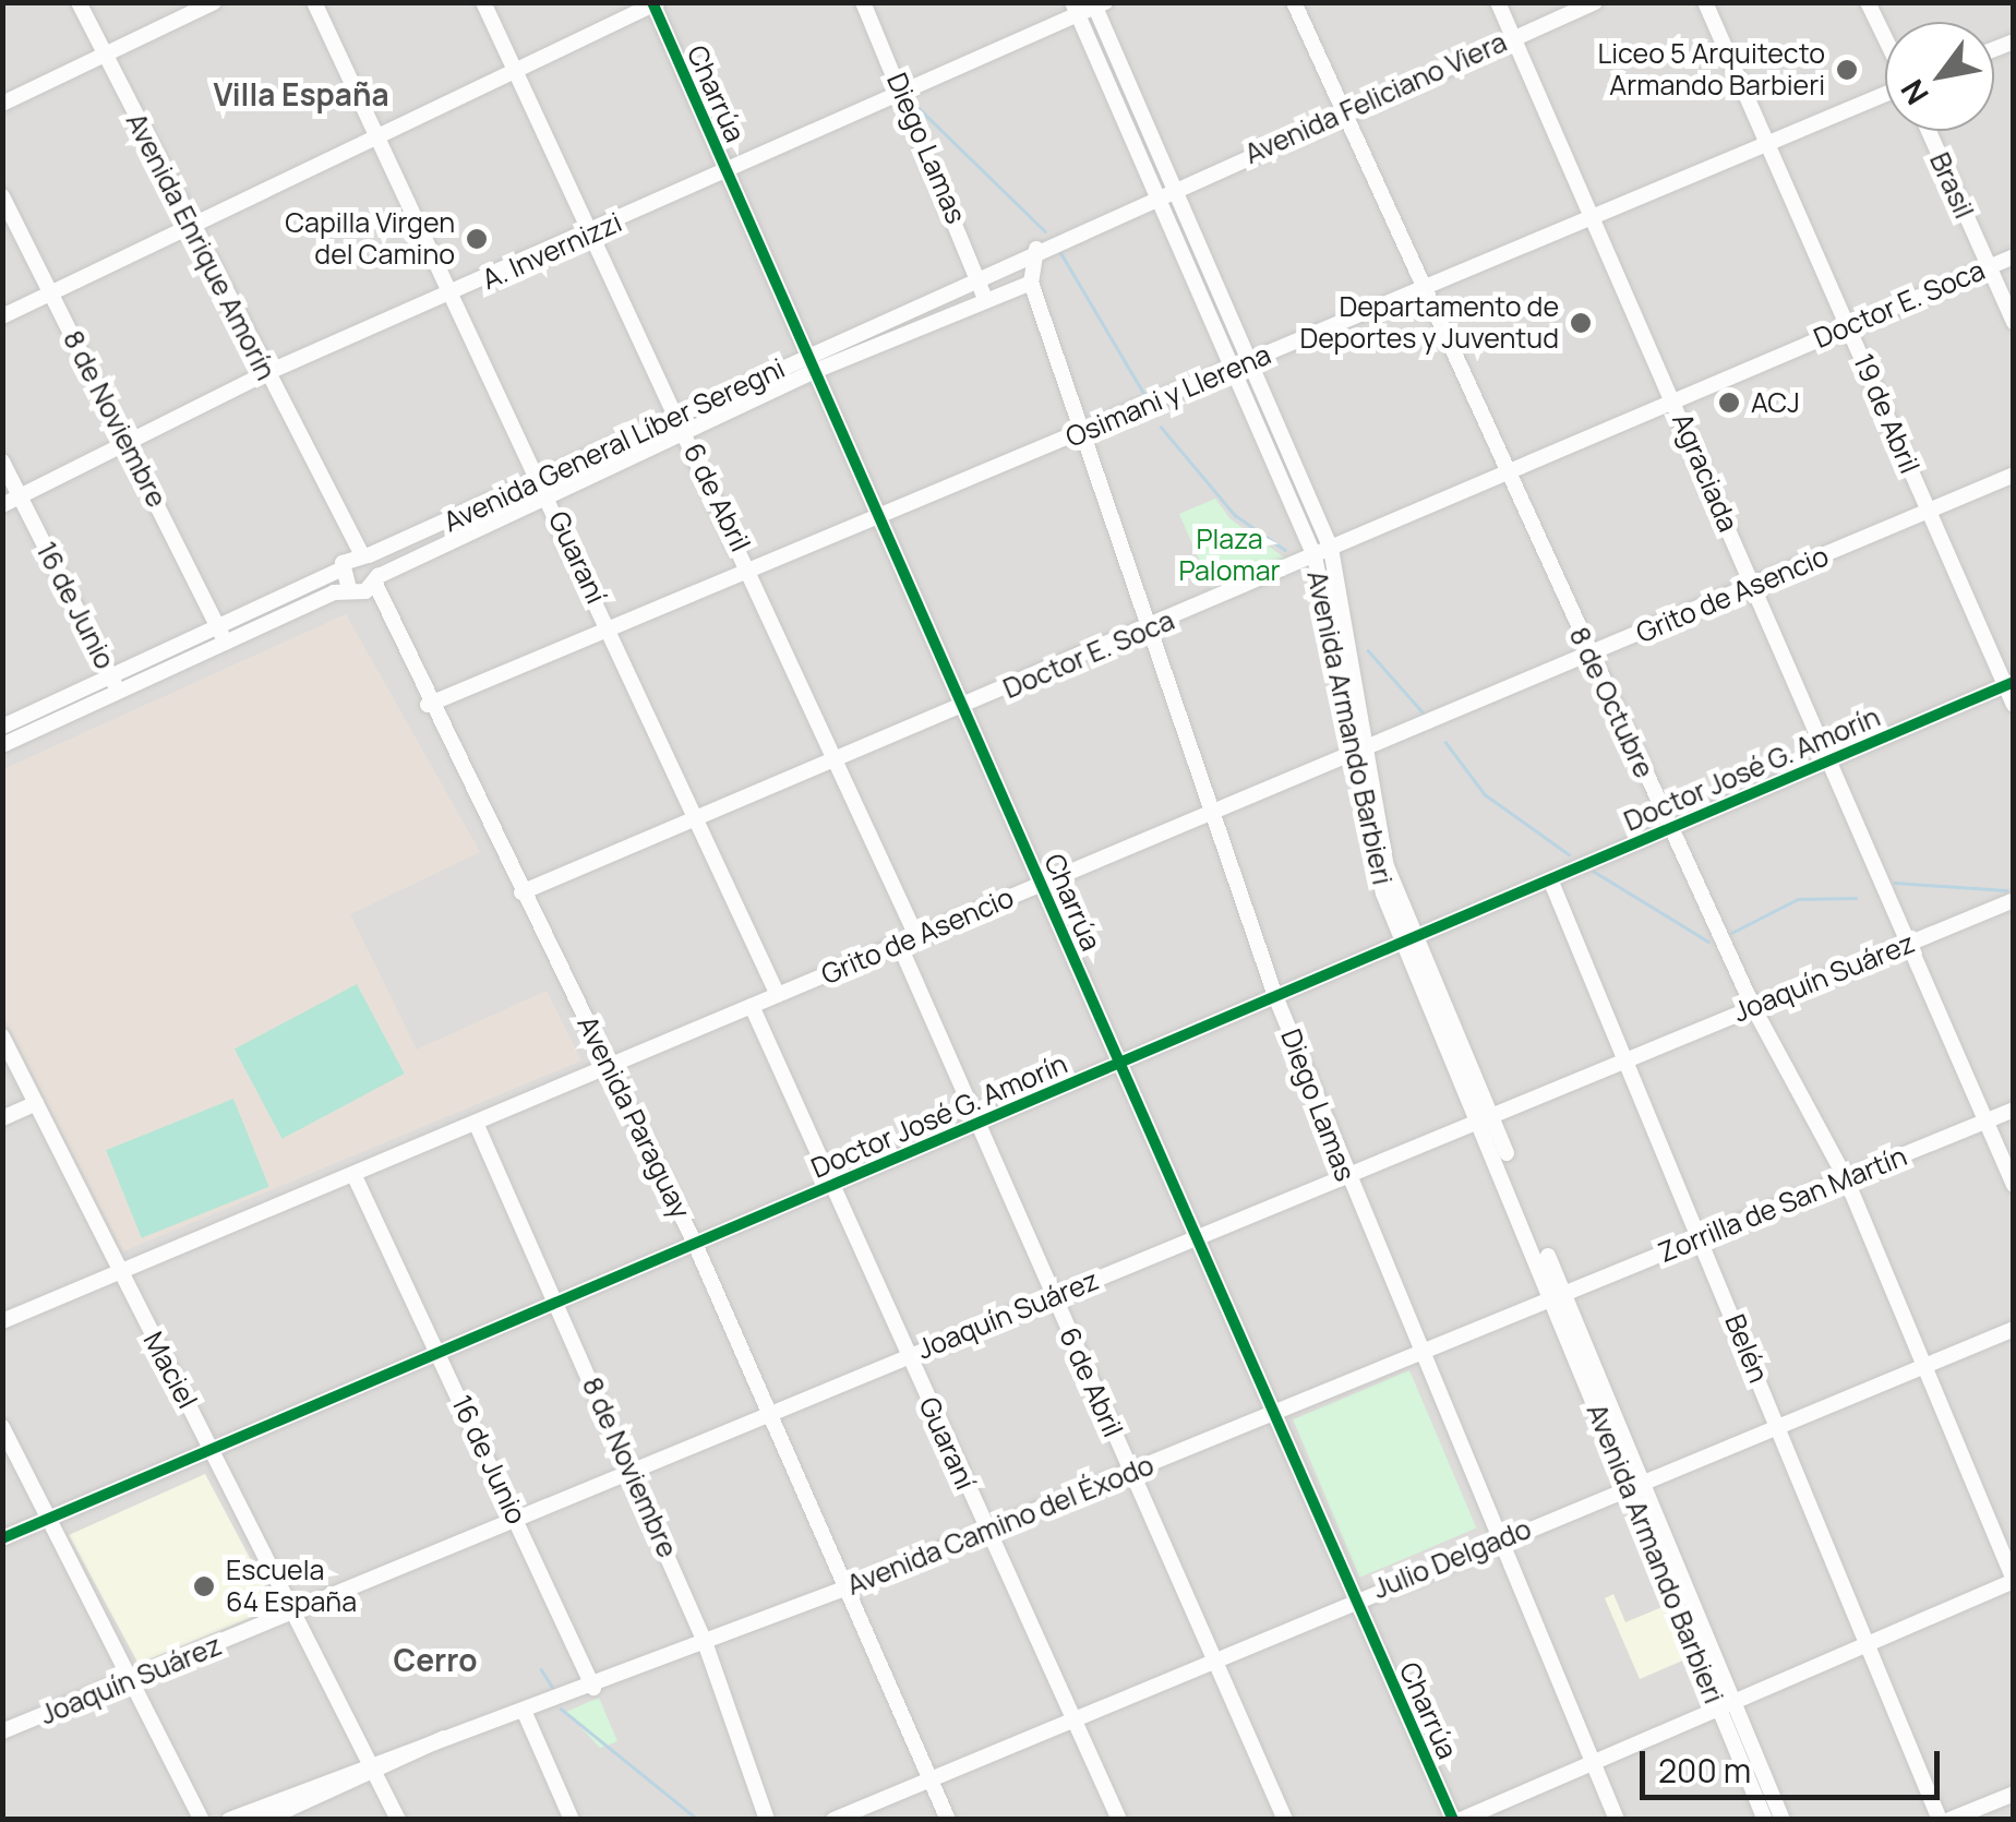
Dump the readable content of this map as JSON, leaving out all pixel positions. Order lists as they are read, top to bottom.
{
  "streets": {
    "street": [
      "Charrúa",
      "Avenida Feliciano Viera",
      "Diego Lamas",
      "Brasil",
      "Avenida Enrique Amorín",
      "A. Invernizzi",
      "Doctor E. Soca",
      "Osimani y Llerena",
      "19 de Abril",
      "8 de Noviembre",
      "Avenida General Líber Seregni",
      "Agraciada",
      "6 de Abril",
      "Guaraní",
      "Grito de Asencio",
      "16 de Junio",
      "8 de Octubre",
      "Avenida Armando Barbieri",
      "Doctor José G. Amorín",
      "Joaquín Suárez",
      "Avenida Paraguay",
      "Zorrilla de San Martín",
      "Belén",
      "Maciel",
      "Avenida Camino del Éxodo",
      "Julio Delgado"
    ]
  },
  "crossings": [
    ["Charrúa", "A. Invernizzi"],
    ["Charrúa", "Doctor E. Soca"],
    ["Charrúa", "Osimani y Llerena"],
    ["Charrúa", "Avenida General Líber Seregni"],
    ["Charrúa", "Grito de Asencio"],
    ["Charrúa", "Doctor José G. Amorín"],
    ["Charrúa", "Joaquín Suárez"],
    ["Charrúa", "Avenida Camino del Éxodo"],
    ["Charrúa", "Julio Delgado"],
    ["Avenida Feliciano Viera", "Avenida General Líber Seregni"],
    ["Avenida Feliciano Viera", "Agraciada"],
    ["Avenida Feliciano Viera", "8 de Octubre"],
    ["Avenida Feliciano Viera", "Avenida Armando Barbieri"],
    ["Diego Lamas", "A. Invernizzi"],
    ["Diego Lamas", "Doctor E. Soca"],
    ["Diego Lamas", "Osimani y Llerena"],
    ["Diego Lamas", "Avenida General Líber Seregni"],
    ["Diego Lamas", "Grito de Asencio"],
    ["Diego Lamas", "Doctor José G. Amorín"],
    ["Diego Lamas", "Joaquín Suárez"],
    ["Diego Lamas", "Avenida Camino del Éxodo"],
    ["Diego Lamas", "Julio Delgado"],
    ["Brasil", "Doctor E. Soca"],
    ["Avenida Enrique Amorín", "A. Invernizzi"],
    ["Avenida Enrique Amorín", "Avenida General Líber Seregni"],
    ["Avenida Enrique Amorín", "Avenida Paraguay"],
    ["A. Invernizzi", "8 de Noviembre"],
    ["A. Invernizzi", "6 de Abril"],
    ["A. Invernizzi", "Guaraní"],
    ["A. Invernizzi", "16 de Junio"],
    ["A. Invernizzi", "Avenida Armando Barbieri"],
    ["Doctor E. Soca", "19 de Abril"],
    ["Doctor E. Soca", "Agraciada"],
    ["Doctor E. Soca", "6 de Abril"],
    ["Doctor E. Soca", "Guaraní"],
    ["Doctor E. Soca", "8 de Octubre"],
    ["Doctor E. Soca", "Avenida Armando Barbieri"],
    ["Doctor E. Soca", "Avenida Paraguay"],
    ["Osimani y Llerena", "19 de Abril"],
    ["Osimani y Llerena", "Agraciada"],
    ["Osimani y Llerena", "6 de Abril"],
    ["Osimani y Llerena", "Guaraní"],
    ["Osimani y Llerena", "8 de Octubre"],
    ["Osimani y Llerena", "Avenida Armando Barbieri"],
    ["Osimani y Llerena", "Avenida Paraguay"],
    ["19 de Abril", "Grito de Asencio"],
    ["19 de Abril", "Doctor José G. Amorín"],
    ["8 de Noviembre", "Grito de Asencio"],
    ["8 de Noviembre", "Doctor José G. Amorín"],
    ["8 de Noviembre", "Joaquín Suárez"],
    ["8 de Noviembre", "Avenida Camino del Éxodo"],
    ["Avenida General Líber Seregni", "6 de Abril"],
    ["Avenida General Líber Seregni", "Guaraní"],
    ["Avenida General Líber Seregni", "Avenida Armando Barbieri"],
    ["Avenida General Líber Seregni", "Avenida Paraguay"],
    ["Agraciada", "Grito de Asencio"],
    ["Agraciada", "Doctor José G. Amorín"],
    ["Agraciada", "Joaquín Suárez"],
    ["Agraciada", "Zorrilla de San Martín"],
    ["6 de Abril", "Grito de Asencio"],
    ["6 de Abril", "Doctor José G. Amorín"],
    ["6 de Abril", "Joaquín Suárez"],
    ["6 de Abril", "Avenida Camino del Éxodo"],
    ["6 de Abril", "Julio Delgado"],
    ["Guaraní", "Grito de Asencio"],
    ["Guaraní", "Doctor José G. Amorín"],
    ["Guaraní", "Joaquín Suárez"],
    ["Guaraní", "Avenida Camino del Éxodo"],
    ["Guaraní", "Julio Delgado"],
    ["Grito de Asencio", "16 de Junio"],
    ["Grito de Asencio", "8 de Octubre"],
    ["Grito de Asencio", "Avenida Armando Barbieri"],
    ["Grito de Asencio", "Avenida Paraguay"],
    ["Grito de Asencio", "Maciel"],
    ["16 de Junio", "Doctor José G. Amorín"],
    ["16 de Junio", "Joaquín Suárez"],
    ["16 de Junio", "Avenida Camino del Éxodo"],
    ["8 de Octubre", "Doctor José G. Amorín"],
    ["8 de Octubre", "Joaquín Suárez"],
    ["8 de Octubre", "Zorrilla de San Martín"],
    ["8 de Octubre", "Julio Delgado"],
    ["Avenida Armando Barbieri", "Doctor José G. Amorín"],
    ["Avenida Armando Barbieri", "Joaquín Suárez"],
    ["Avenida Armando Barbieri", "Zorrilla de San Martín"],
    ["Avenida Armando Barbieri", "Avenida Camino del Éxodo"],
    ["Avenida Armando Barbieri", "Julio Delgado"],
    ["Doctor José G. Amorín", "Avenida Paraguay"],
    ["Doctor José G. Amorín", "Belén"],
    ["Doctor José G. Amorín", "Maciel"],
    ["Joaquín Suárez", "Avenida Paraguay"],
    ["Joaquín Suárez", "Belén"],
    ["Joaquín Suárez", "Maciel"],
    ["Avenida Paraguay", "Avenida Camino del Éxodo"],
    ["Avenida Paraguay", "Julio Delgado"],
    ["Zorrilla de San Martín", "Belén"],
    ["Zorrilla de San Martín", "Avenida Camino del Éxodo"],
    ["Belén", "Julio Delgado"],
    ["Maciel", "Avenida Camino del Éxodo"]
  ],
  "districts": ["Villa España", "Cerro"],
  "parks": ["Plaza Palomar"],
  "places": [
    "Liceo 5 Arquitecto Armando Barbieri",
    "Capilla Virgen del Camino",
    "Departamento de Deportes y Juventud",
    "ACJ",
    "Escuela 64 España"
  ],
  "scale_bar": "200 m",
  "north": "bottom left"
}
